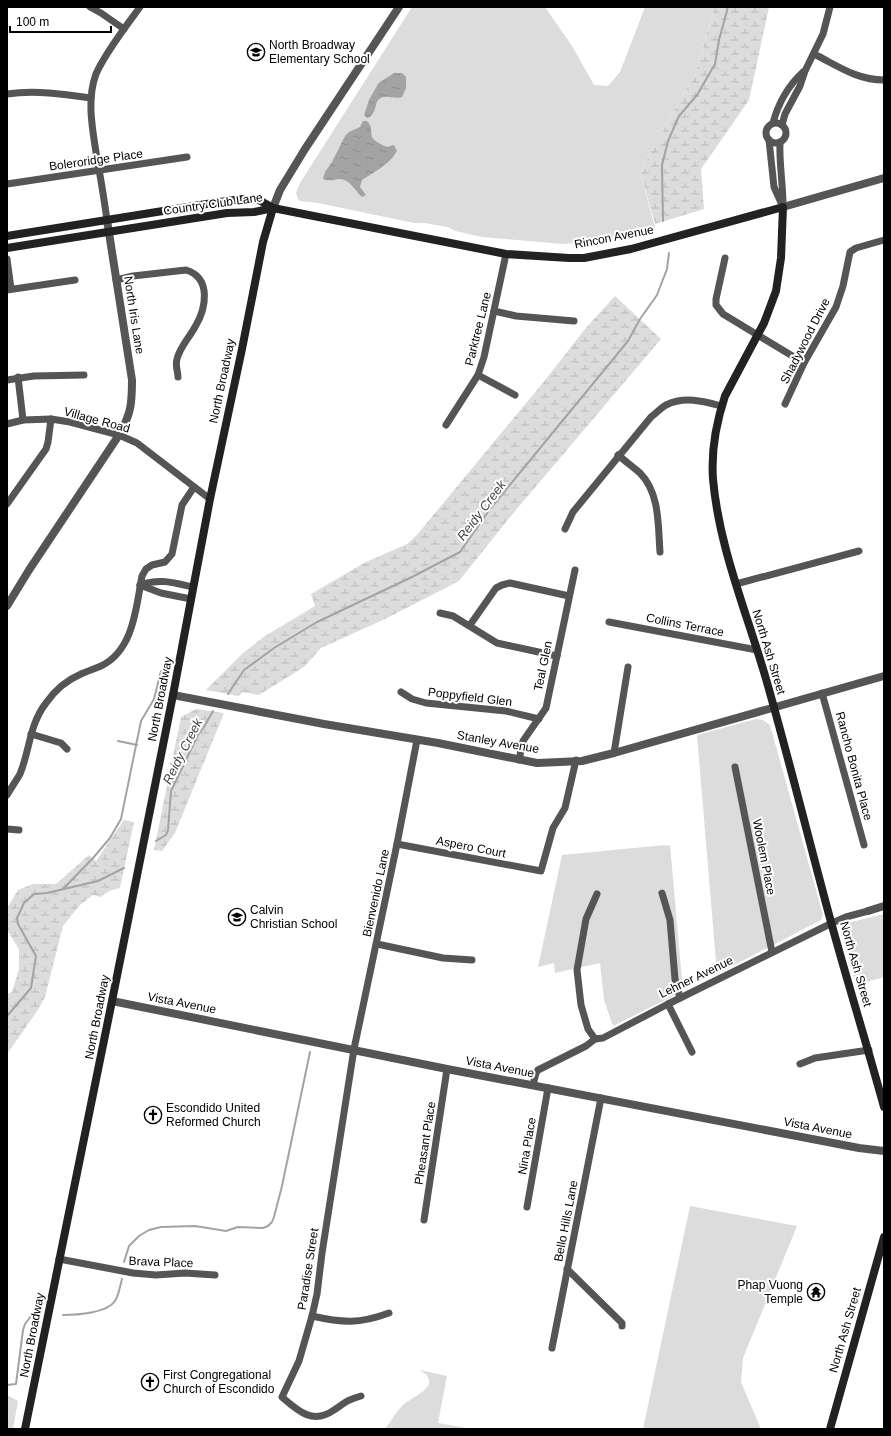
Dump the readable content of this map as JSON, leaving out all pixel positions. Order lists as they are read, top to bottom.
{
  "streets": {
    "main road": [
      "Country Club Lane",
      "Rincon Avenue",
      "North Broadway",
      "North Ash Street"
    ],
    "street": [
      "Boleroridge Place",
      "North Iris Lane",
      "Parktree Lane",
      "Shadywood Drive",
      "Village Road",
      "Collins Terrace",
      "Teal Glen",
      "Poppyfield Glen",
      "Stanley Avenue",
      "Rancho Bonita Place",
      "Aspero Court",
      "Woolem Place",
      "Bienvenido Lane",
      "Lehner Avenue",
      "Vista Avenue",
      "Pheasant Place",
      "Nina Place",
      "Bello Hills Lane",
      "Brava Place",
      "Paradise Street"
    ]
  },
  "crossings": [
    ["Boleroridge Place", "North Iris Lane"],
    ["Country Club Lane", "Rincon Avenue"],
    ["Country Club Lane", "North Iris Lane"],
    ["Country Club Lane", "North Broadway"],
    ["Rincon Avenue", "Parktree Lane"],
    ["Rincon Avenue", "North Broadway"],
    ["Rincon Avenue", "North Ash Street"],
    ["North Iris Lane", "Village Road"],
    ["North Broadway", "Village Road"],
    ["North Broadway", "Stanley Avenue"],
    ["North Broadway", "Vista Avenue"],
    ["North Broadway", "Brava Place"],
    ["Collins Terrace", "North Ash Street"],
    ["North Ash Street", "Stanley Avenue"],
    ["North Ash Street", "Lehner Avenue"],
    ["Teal Glen", "Poppyfield Glen"],
    ["Teal Glen", "Stanley Avenue"],
    ["Stanley Avenue", "Rancho Bonita Place"],
    ["Stanley Avenue", "Aspero Court"],
    ["Stanley Avenue", "Bienvenido Lane"],
    ["Aspero Court", "Bienvenido Lane"],
    ["Woolem Place", "Lehner Avenue"],
    ["Bienvenido Lane", "Vista Avenue"],
    ["Bienvenido Lane", "Paradise Street"],
    ["Lehner Avenue", "Vista Avenue"],
    ["Vista Avenue", "Pheasant Place"],
    ["Vista Avenue", "Nina Place"],
    ["Vista Avenue", "Bello Hills Lane"],
    ["Vista Avenue", "Paradise Street"]
  ],
  "water": ["Reidy Creek"],
  "places": {
    "school or university": ["North Broadway Elementary School", "Calvin Christian School"],
    "church": ["Escondido United Reformed Church", "First Congregational Church of Escondido"],
    "temple": ["Phap Vuong Temple"]
  },
  "scale_bar": "100 m"
}
